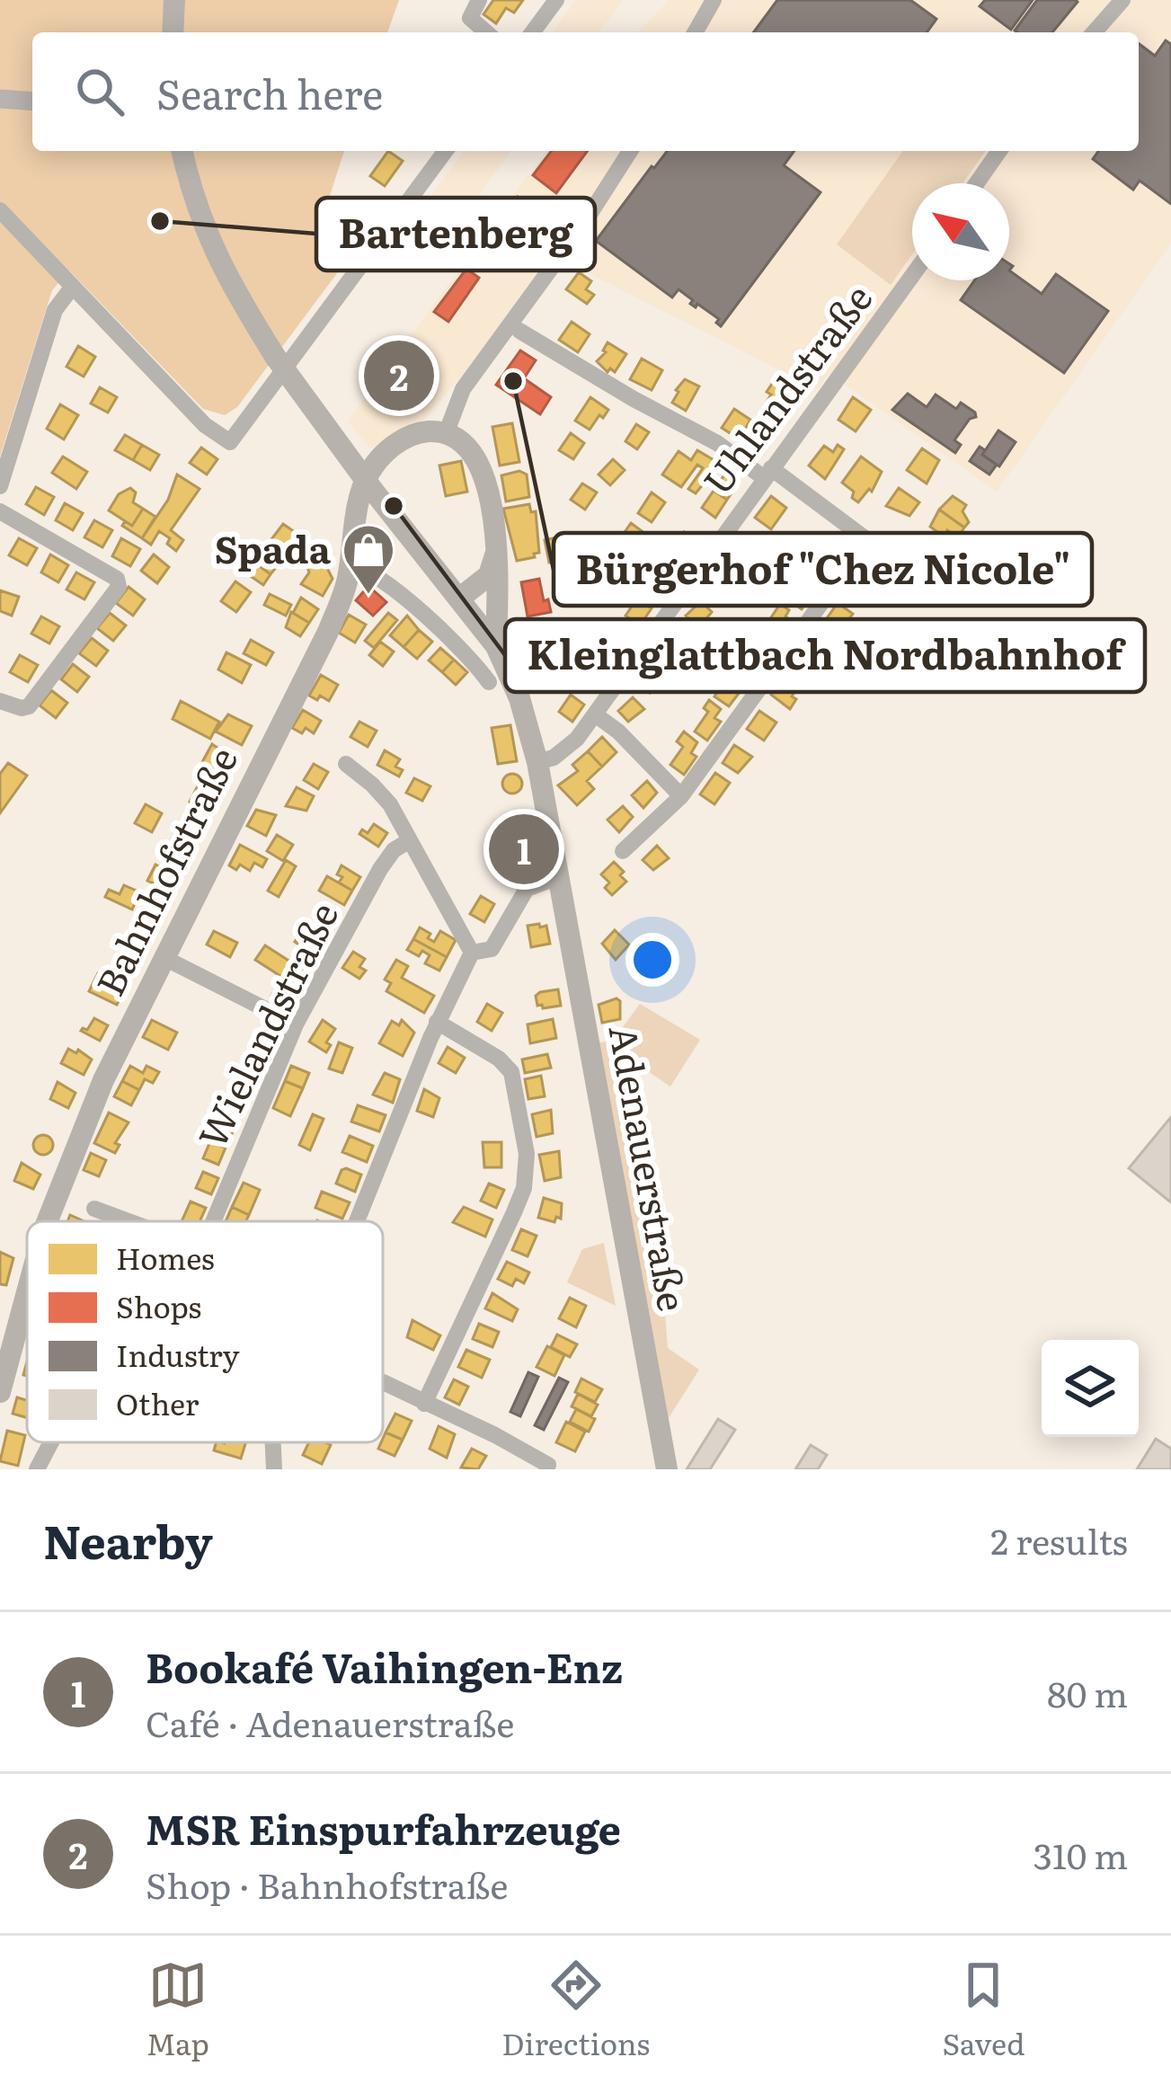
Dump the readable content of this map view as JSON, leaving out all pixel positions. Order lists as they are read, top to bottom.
{
  "streets": {
    "main road": ["Bahnhofstraße", "Adenauerstraße"],
    "street": ["Uhlandstraße", "Wielandstraße"]
  },
  "crossings": [
    ["Uhlandstraße", "Adenauerstraße"]
  ],
  "places": {
    "other": ["Bartenberg", "Bürgerhof \"Chez Nicole\"", "Kleinglattbach Nordbahnhof"],
    "shop": ["Spada"]
  },
  "legend": [
    "Homes",
    "Shops",
    "Industry",
    "Other"
  ],
  "north": "top left",
  "page": {
    "search": "Search here",
    "pins": ["2", "1"],
    "heading": ["Nearby", "2 results"],
    "list": [
      {
        "mark": "1",
        "name": "Bookafé Vaihingen-Enz",
        "note": "Café · Adenauerstraße",
        "value": "80 m"
      },
      {
        "mark": "2",
        "name": "MSR Einspurfahrzeuge",
        "note": "Shop · Bahnhofstraße",
        "value": "310 m"
      }
    ],
    "nav": ["Map", "Directions", "Saved"]
  }
}
